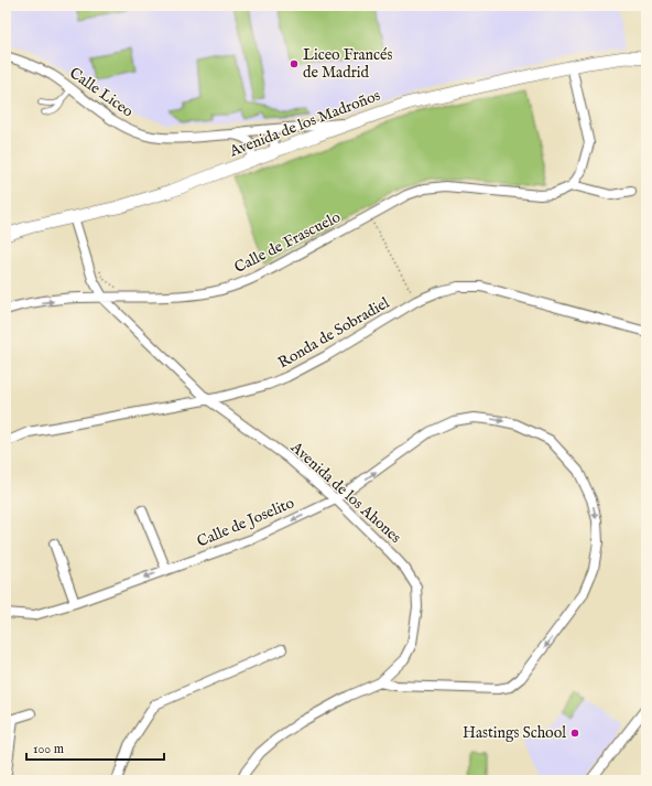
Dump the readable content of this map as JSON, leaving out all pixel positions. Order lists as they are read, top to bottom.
{
  "streets": {
    "street": [
      "Calle Liceo",
      "Avenida de los Madroños",
      "Calle de Frascuelo",
      "Ronda de Sobradiel",
      "Avenida de los Ahones",
      "Calle de Joselito"
    ]
  },
  "crossings": [
    ["Calle Liceo", "Avenida de los Madroños"],
    ["Avenida de los Madroños", "Avenida de los Ahones"],
    ["Calle de Frascuelo", "Avenida de los Ahones"],
    ["Ronda de Sobradiel", "Avenida de los Ahones"],
    ["Avenida de los Ahones", "Calle de Joselito"]
  ],
  "places": ["Liceo Francés de Madrid", "Hastings School"],
  "scale_bar": "100 m"
}
